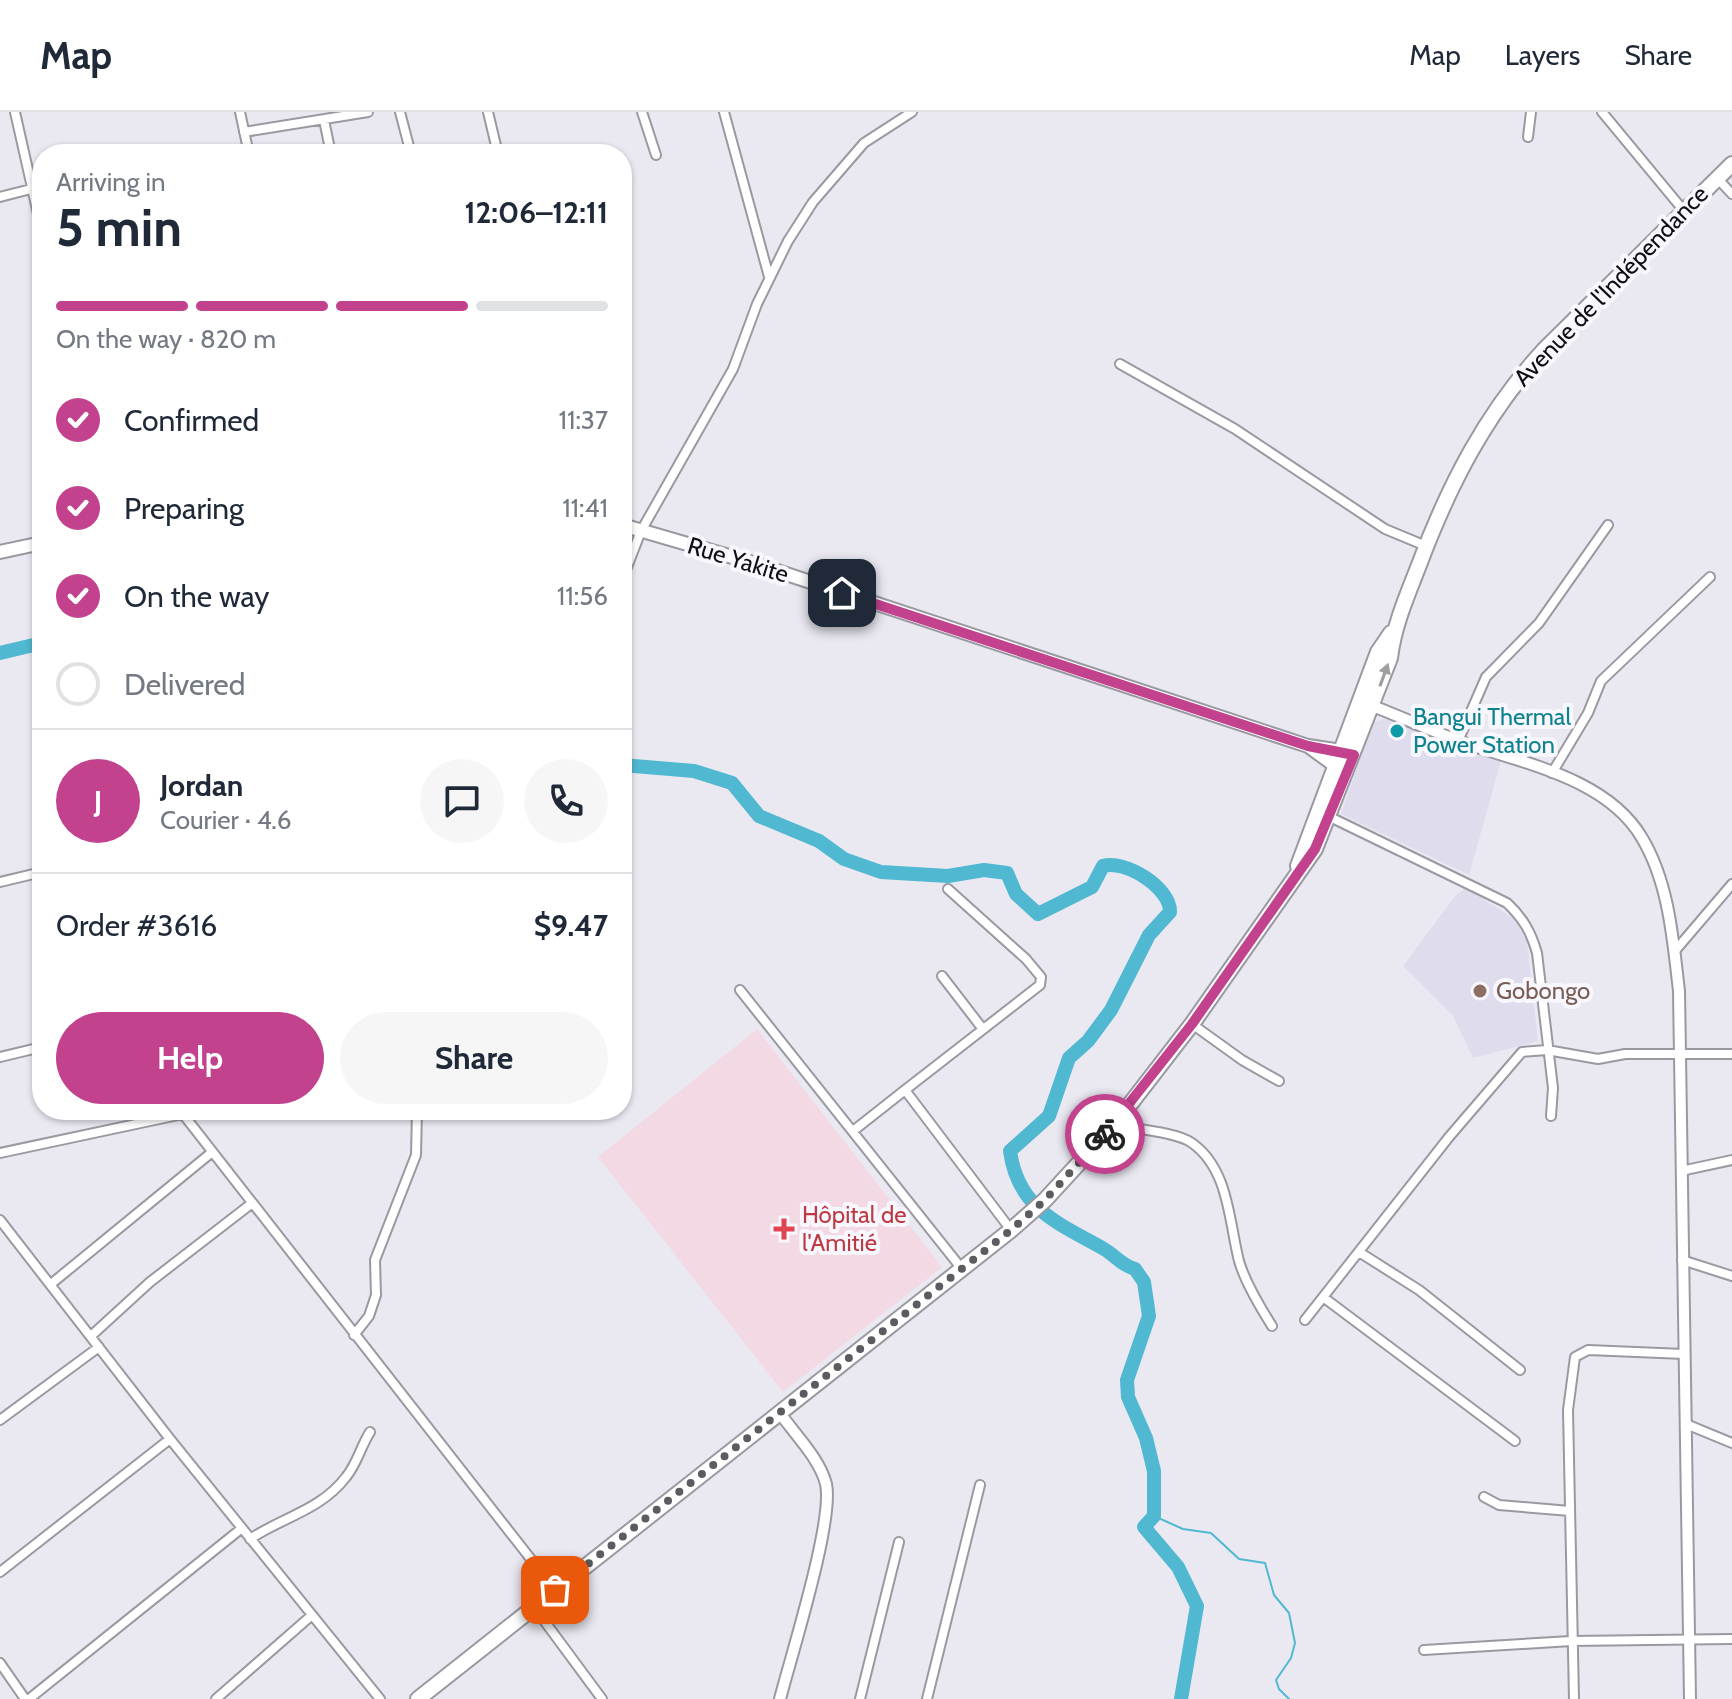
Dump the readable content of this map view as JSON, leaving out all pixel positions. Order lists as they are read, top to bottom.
{
  "streets": {
    "main road": ["Avenue de l'Indépendance", "Rue Yakite"]
  },
  "crossings": [
    ["Avenue de l'Indépendance", "Rue Yakite"]
  ],
  "places": {
    "other": ["Bangui Thermal Power Station", "Gobongo"],
    "health": ["Hôpital de l'Amitié"]
  },
  "page": {
    "header": "Map",
    "nav": ["Map", "Layers", "Share"],
    "heading": ["5 min", "Arriving in", "12:06–12:11"],
    "panel": [
      "Jordan",
      "Courier · 4.6",
      "Order #3616",
      "$9.47"
    ],
    "bar": "On the way · 820 m",
    "list": [
      ["Confirmed", "11:37"],
      ["Preparing", "11:41"],
      ["On the way", "11:56"],
      "Delivered"
    ],
    "round": "J",
    "buttons": ["Help", "Share"]
  }
}
